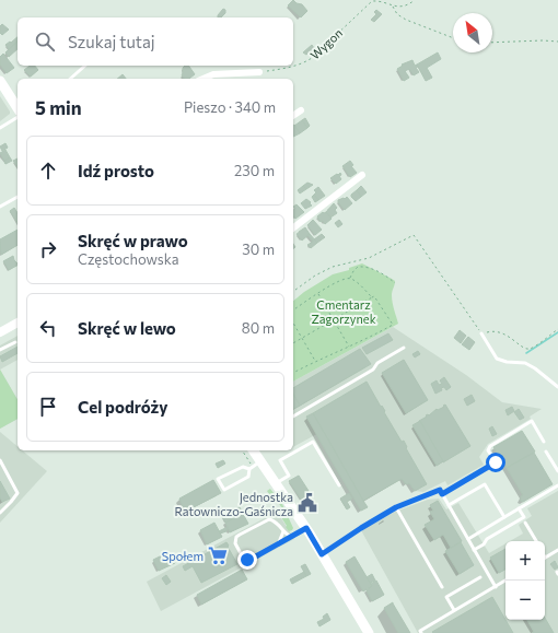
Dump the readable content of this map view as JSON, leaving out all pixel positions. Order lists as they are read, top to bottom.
{
  "streets": {
    "path": ["Wygon"]
  },
  "parks": ["Cmentarz Zagorzynek"],
  "places": {
    "public building": ["Jednostka Ratowniczo-Gaśnicza"],
    "supermarket": ["Społem"]
  },
  "north": "top left",
  "page": {
    "search": "Szukaj tutaj",
    "heading": ["5 min", "Pieszo · 340 m"],
    "list": [
      ["Idź prosto", "230 m"],
      ["Skręć w prawo", "Częstochowska", "30 m"],
      ["Skręć w lewo", "80 m"],
      "Cel podróży"
    ],
    "map_buttons": ["+", "−"]
  }
}
